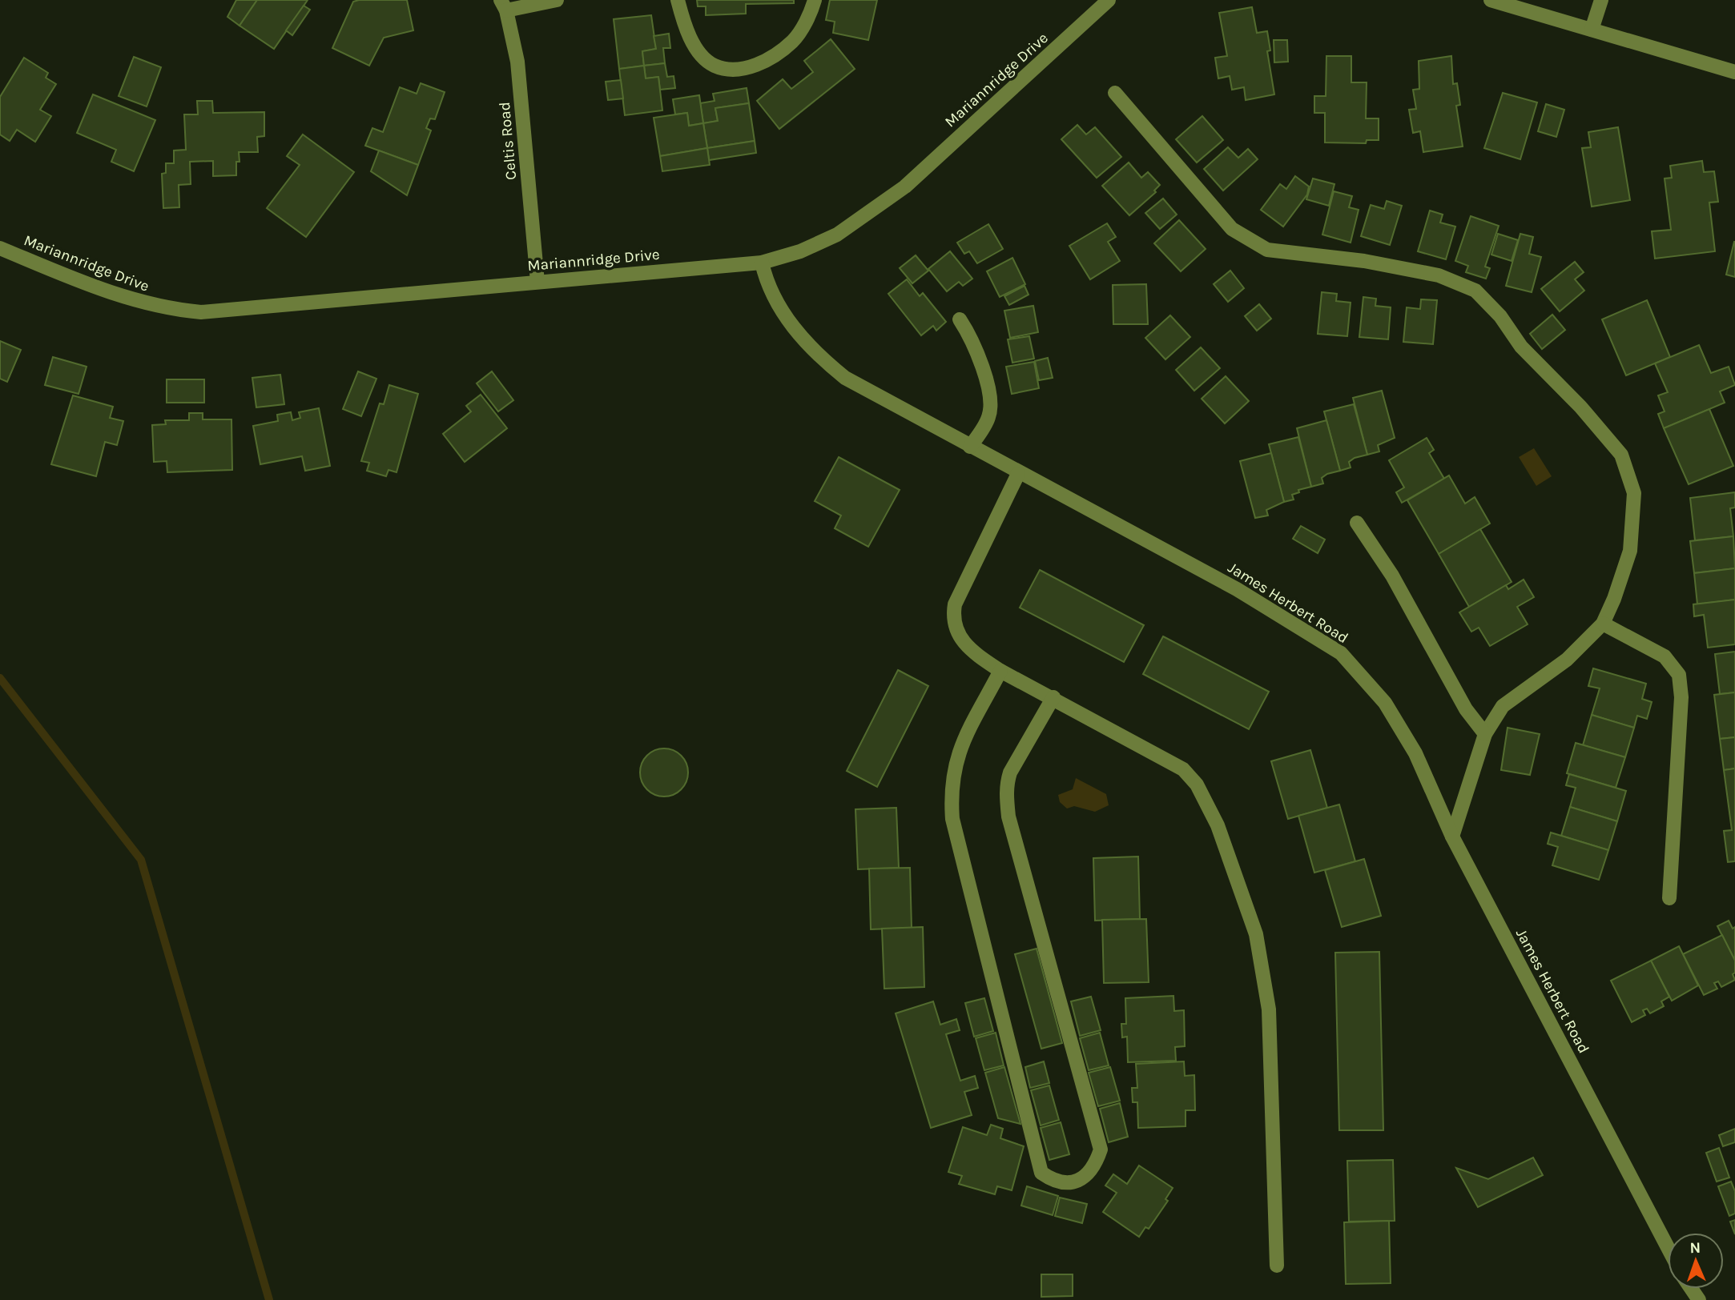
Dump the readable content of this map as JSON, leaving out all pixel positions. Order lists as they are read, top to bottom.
{
  "streets": {
    "street": ["Mariannridge Drive", "Celtis Road", "James Herbert Road"]
  },
  "crossings": [
    ["Mariannridge Drive", "Celtis Road"],
    ["Mariannridge Drive", "James Herbert Road"]
  ],
  "north": "top"
}
